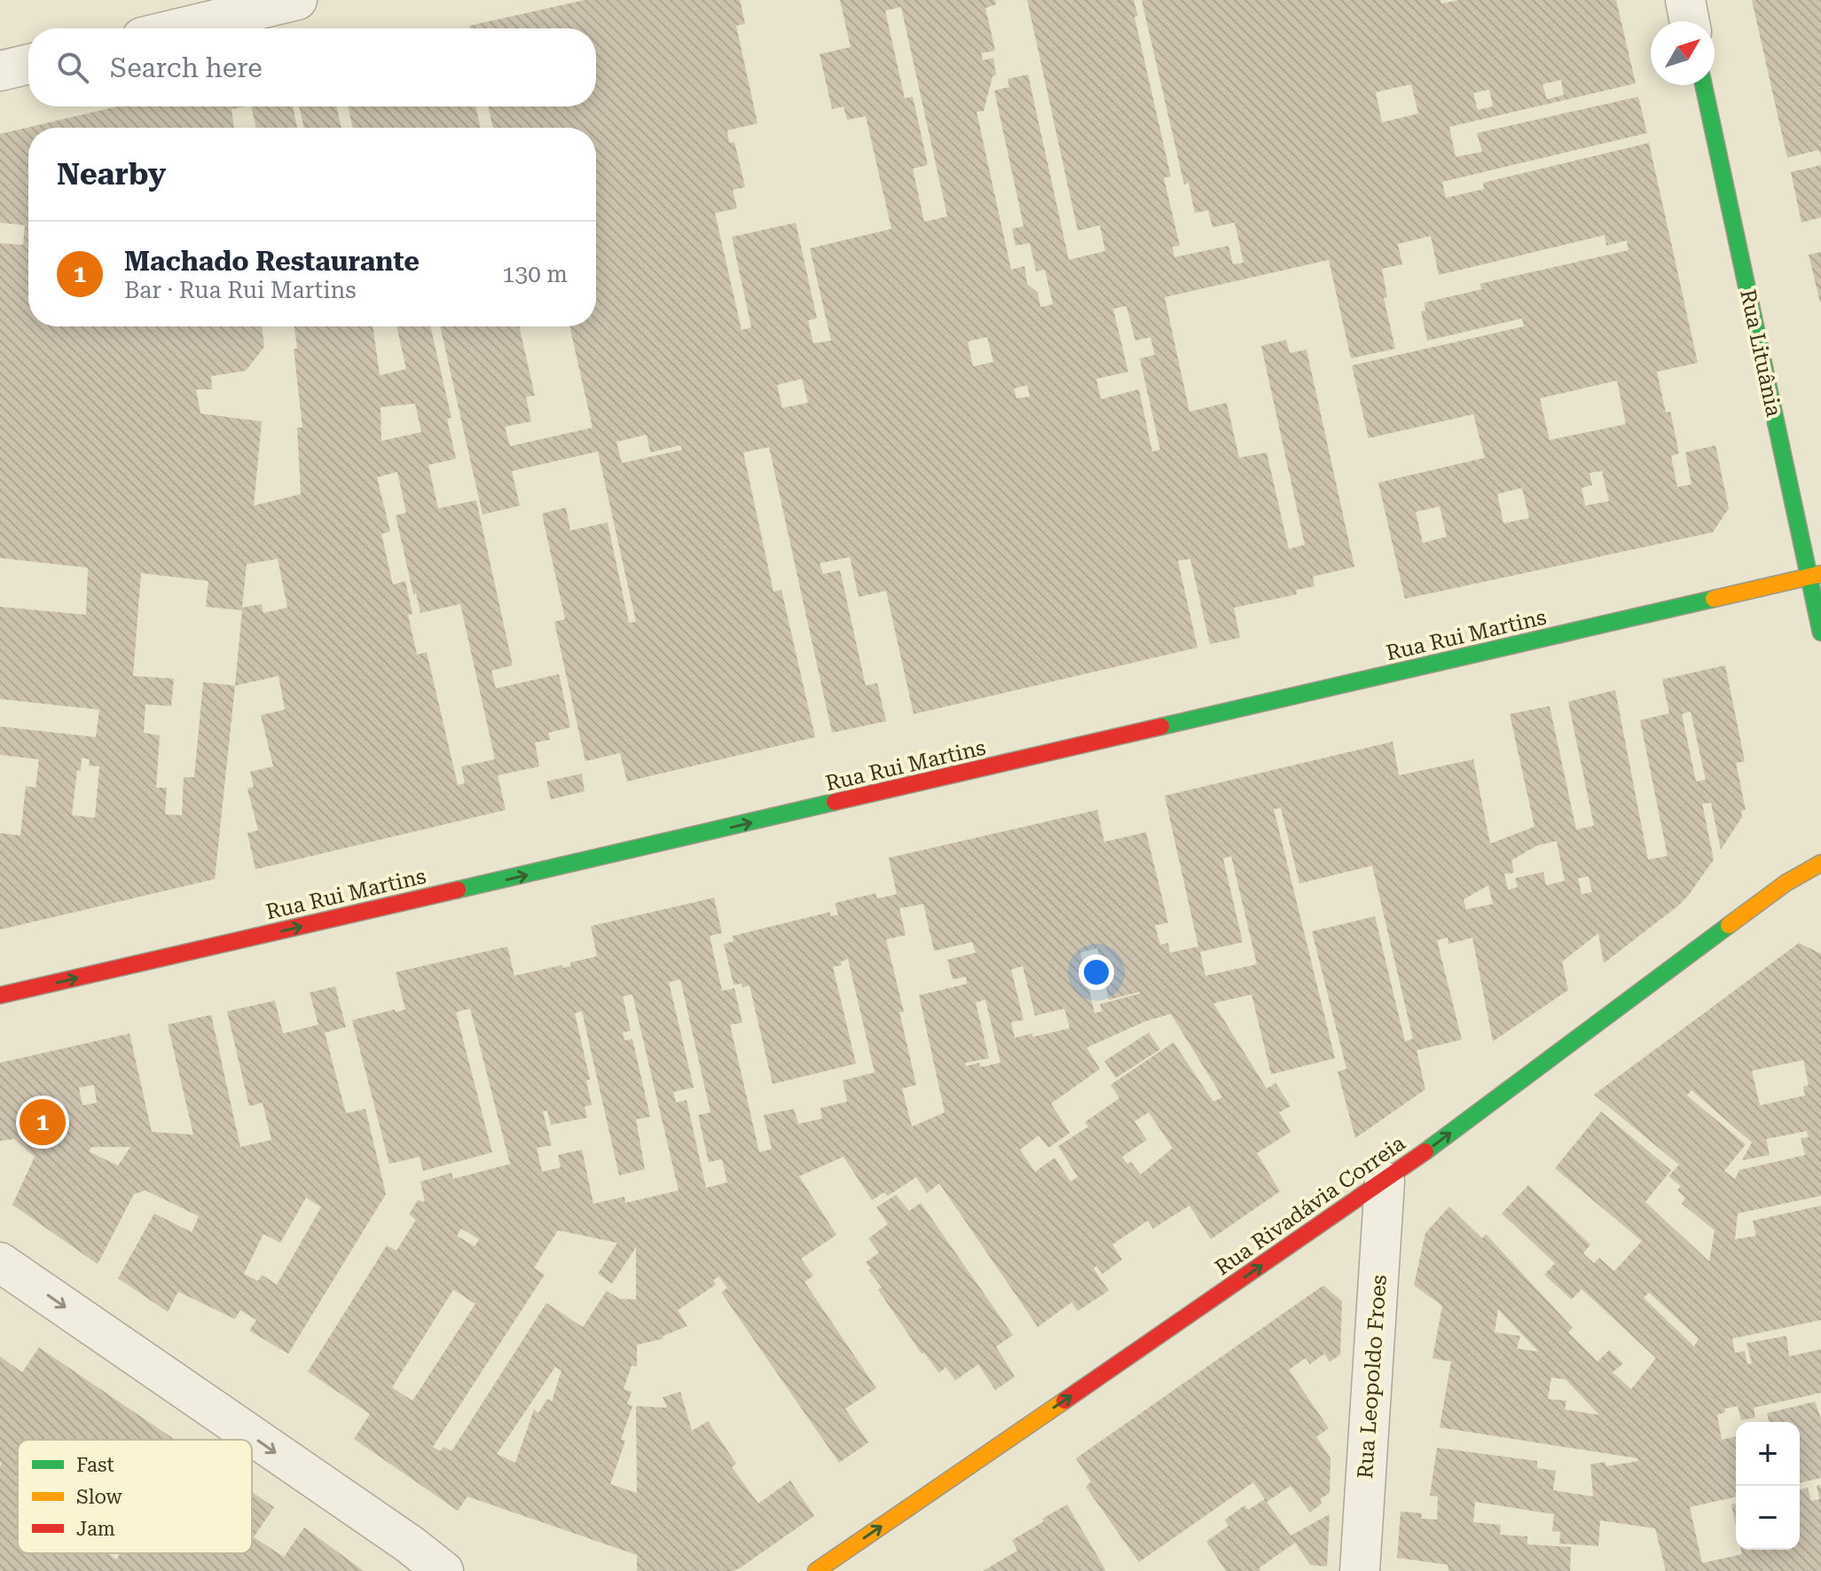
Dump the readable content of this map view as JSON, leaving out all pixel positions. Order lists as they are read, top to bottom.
{
  "streets": {
    "main road": ["Rua Lituânia", "Rua Rui Martins", "Rua Rivadávia Correia"],
    "street": ["Rua Leopoldo Froes"]
  },
  "crossings": [
    ["Rua Lituânia", "Rua Rui Martins"],
    ["Rua Rivadávia Correia", "Rua Leopoldo Froes"]
  ],
  "one_way": ["Rua Rui Martins", "Rua Rivadávia Correia"],
  "legend": ["Fast", "Slow", "Jam"],
  "north": "top right",
  "page": {
    "search": "Search here",
    "heading": "Nearby",
    "list": [
      {
        "mark": "1",
        "name": "Machado Restaurante",
        "note": "Bar · Rua Rui Martins",
        "value": "130 m"
      }
    ],
    "pins": "1",
    "map_buttons": ["+", "−"]
  }
}
